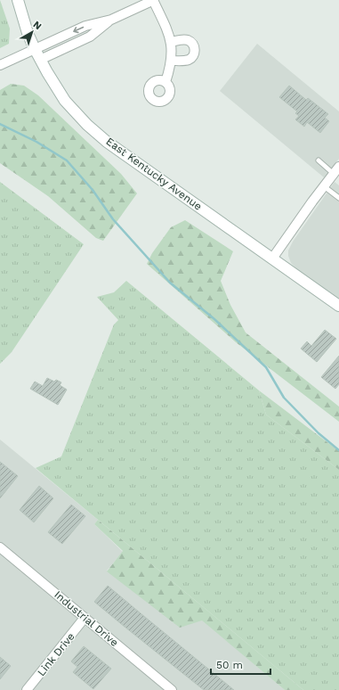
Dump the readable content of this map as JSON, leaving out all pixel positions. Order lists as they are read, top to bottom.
{
  "streets": {
    "street": ["East Kentucky Avenue", "Industrial Drive", "Link Drive"]
  },
  "crossings": [
    ["Industrial Drive", "Link Drive"]
  ],
  "scale_bar": "50 m",
  "north": "top right"
}
